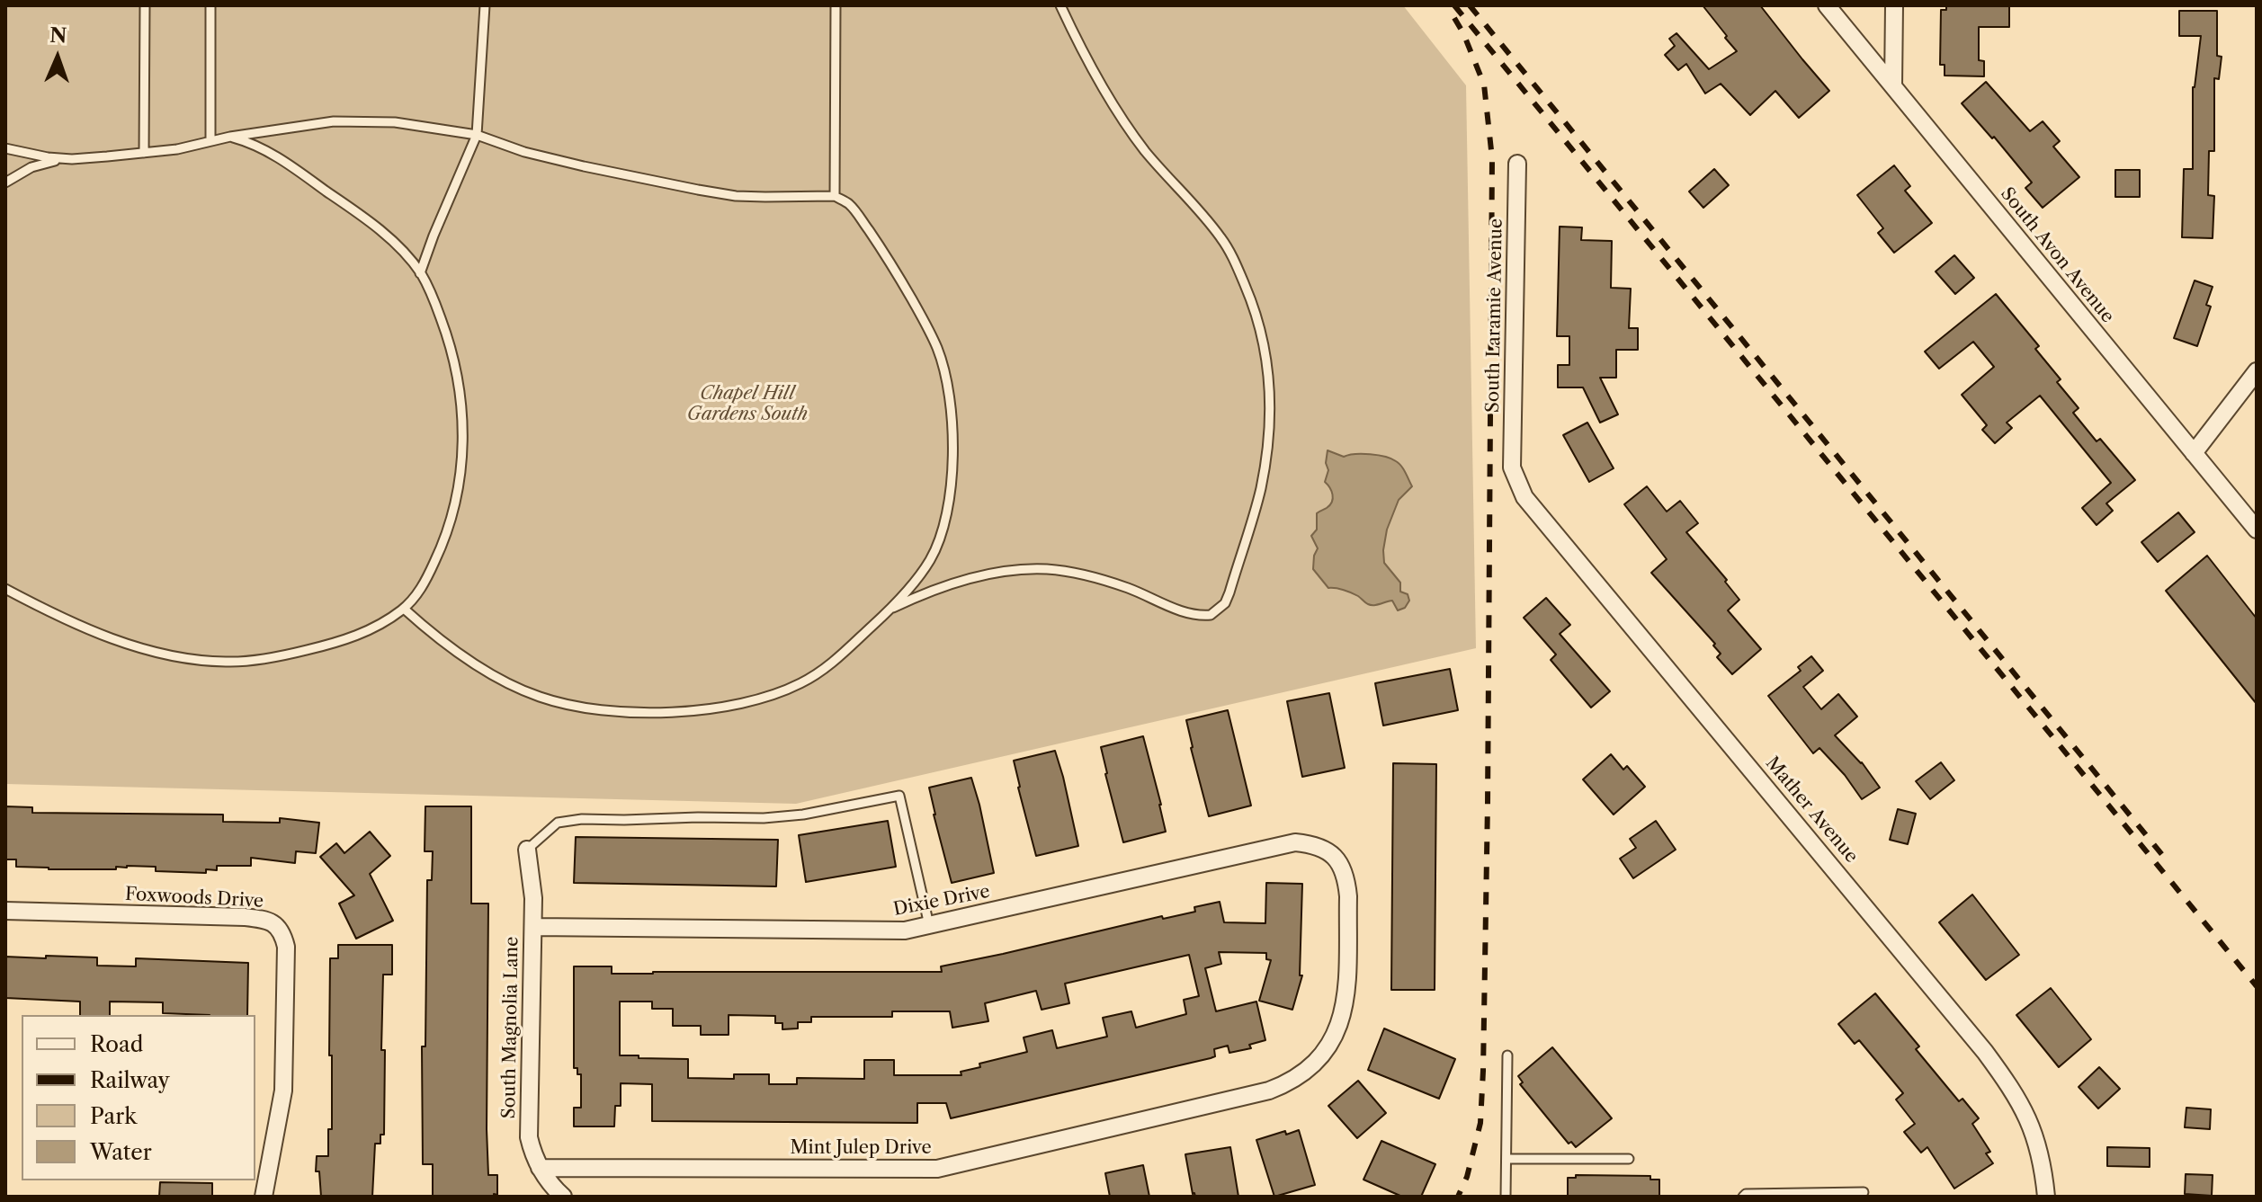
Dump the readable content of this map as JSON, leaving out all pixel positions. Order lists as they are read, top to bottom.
{
  "streets": {
    "street": [
      "South Avon Avenue",
      "South Laramie Avenue",
      "Mather Avenue",
      "Foxwoods Drive",
      "Dixie Drive",
      "South Magnolia Lane",
      "Mint Julep Drive"
    ]
  },
  "crossings": [
    ["South Laramie Avenue", "Mather Avenue"],
    ["Dixie Drive", "South Magnolia Lane"],
    ["Dixie Drive", "Mint Julep Drive"],
    ["South Magnolia Lane", "Mint Julep Drive"]
  ],
  "parks": ["Chapel Hill Gardens South"],
  "legend": [
    "Road",
    "Railway",
    "Park",
    "Water"
  ],
  "north": "top"
}
